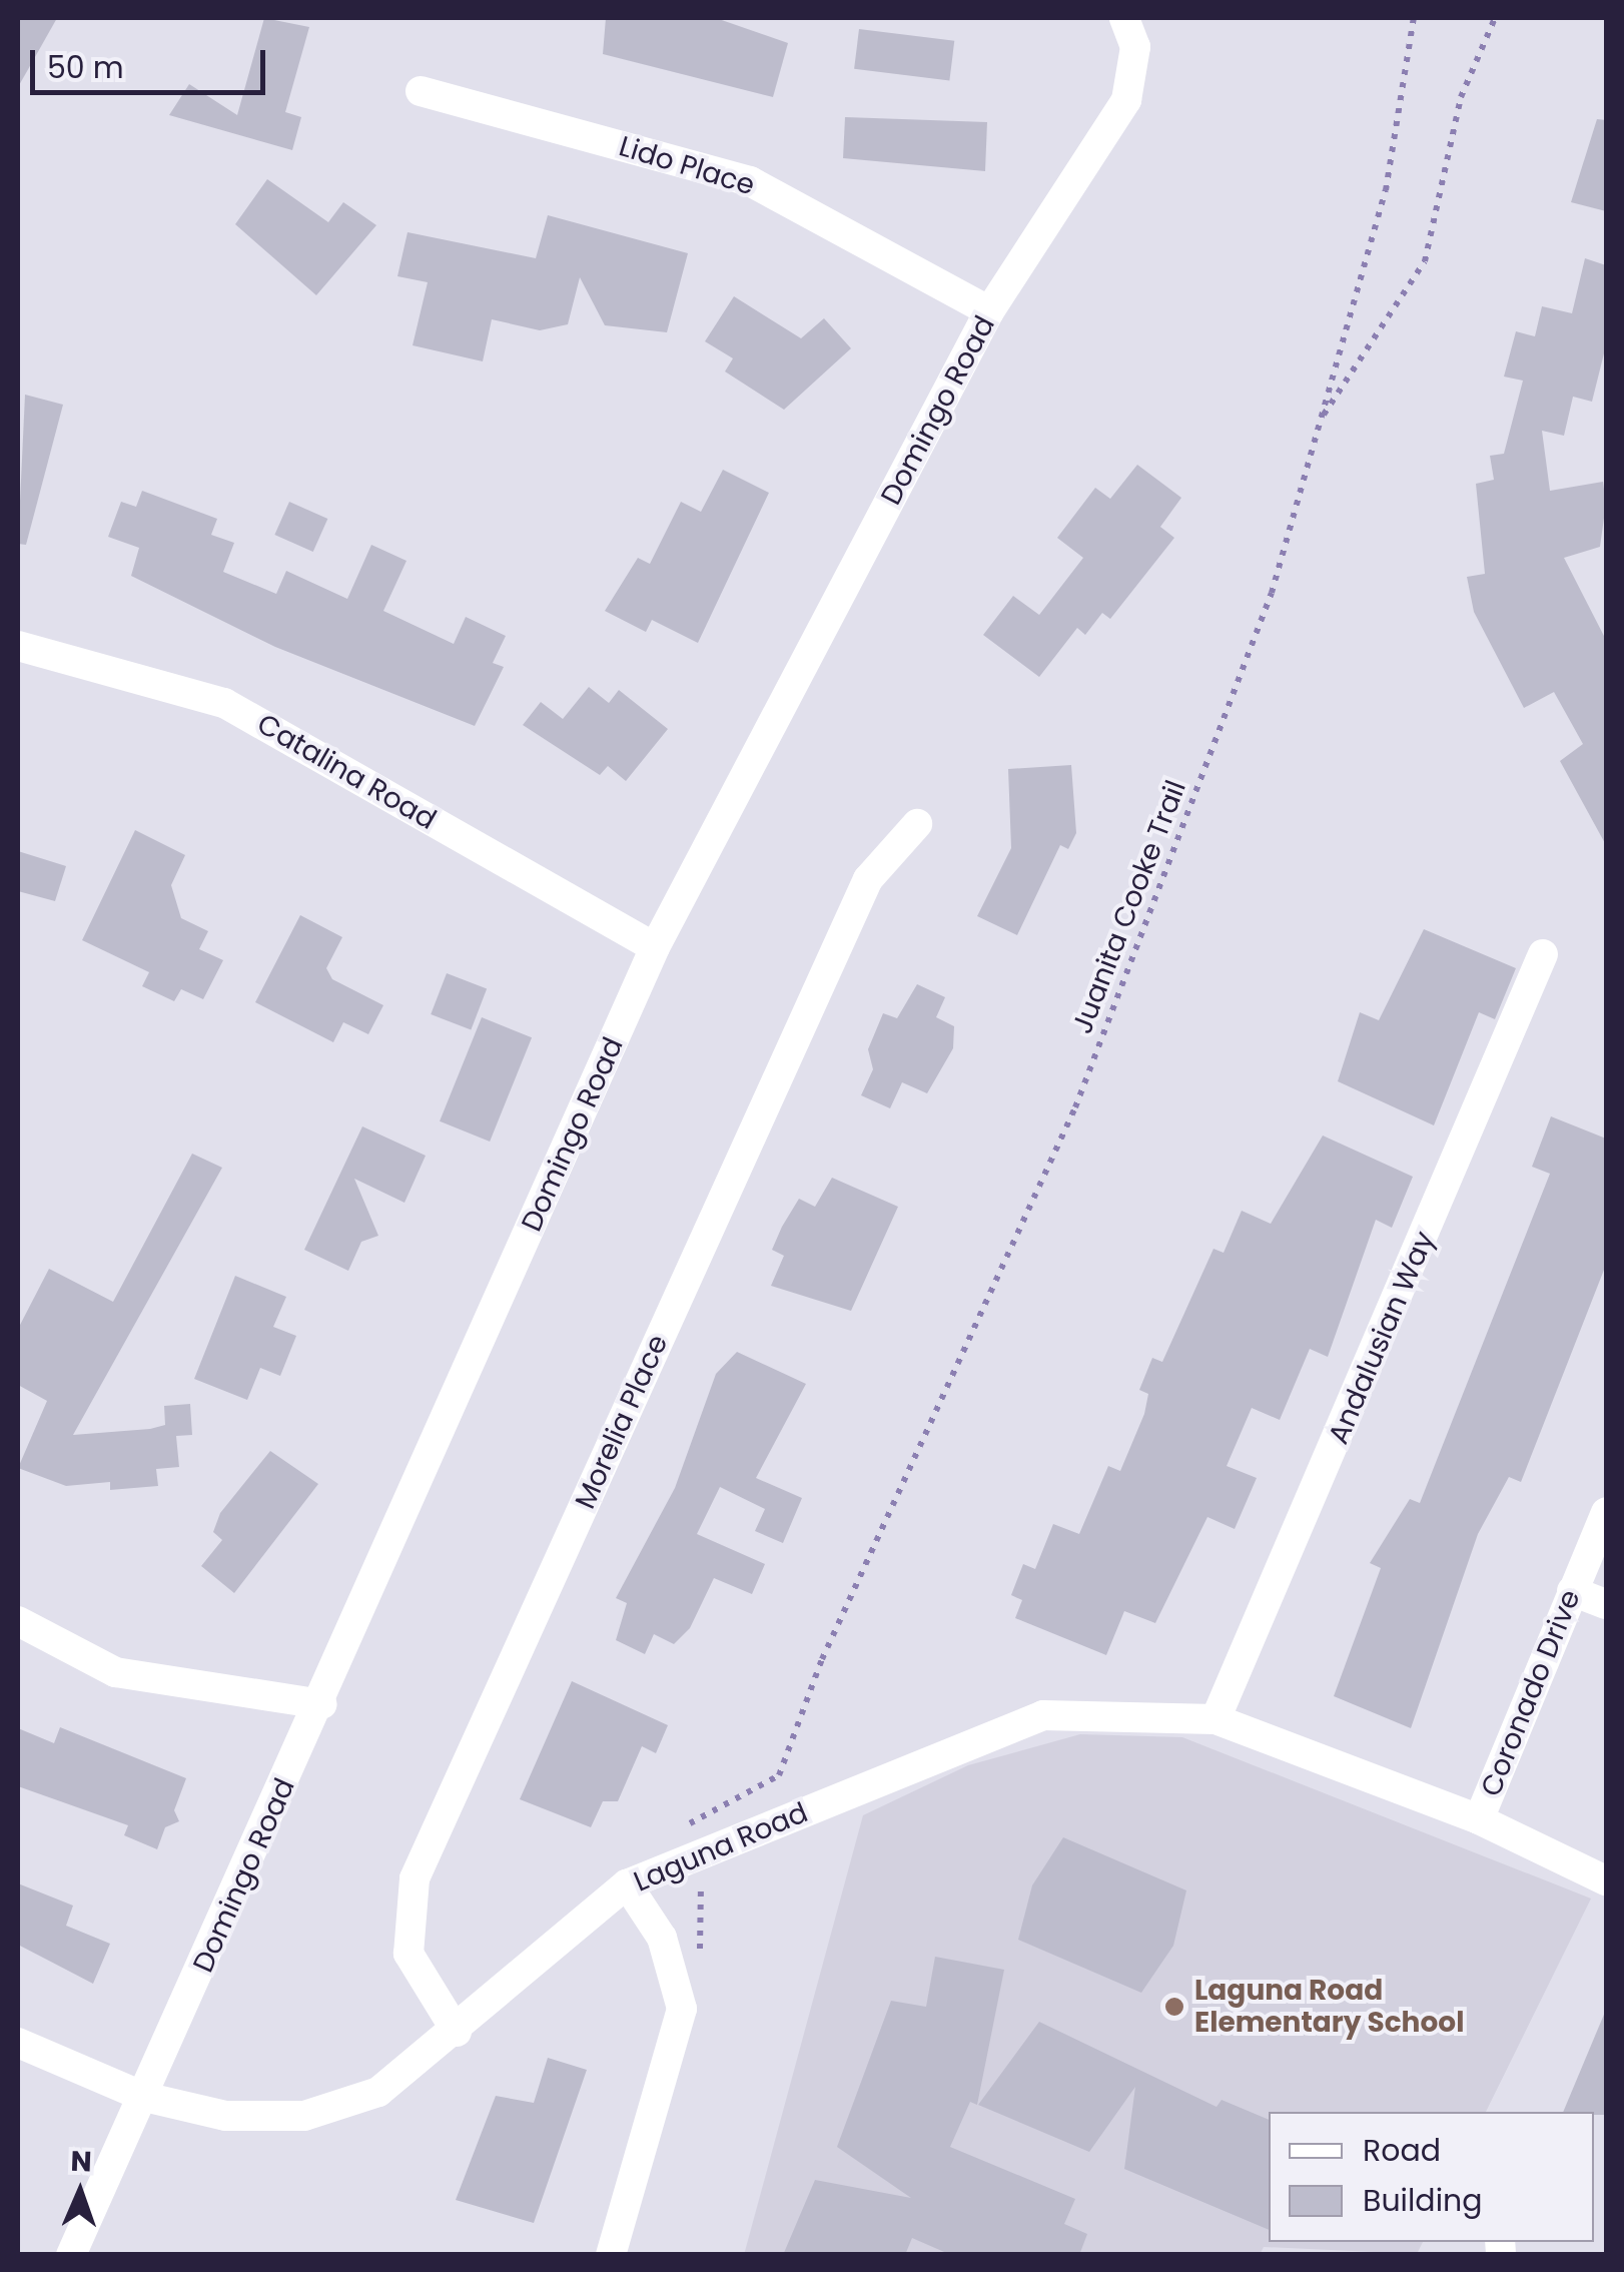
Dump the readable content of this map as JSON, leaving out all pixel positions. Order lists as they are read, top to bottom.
{
  "streets": {
    "street": [
      "Lido Place",
      "Domingo Road",
      "Catalina Road",
      "Andalusian Way",
      "Morelia Place",
      "Coronado Drive",
      "Laguna Road"
    ],
    "path": ["Juanita Cooke Trail"]
  },
  "crossings": [
    ["Lido Place", "Domingo Road"],
    ["Domingo Road", "Catalina Road"],
    ["Domingo Road", "Laguna Road"],
    ["Andalusian Way", "Laguna Road"],
    ["Morelia Place", "Laguna Road"],
    ["Coronado Drive", "Laguna Road"]
  ],
  "places": ["Laguna Road Elementary School"],
  "legend": ["Road", "Building"],
  "scale_bar": "50 m",
  "north": "top"
}
